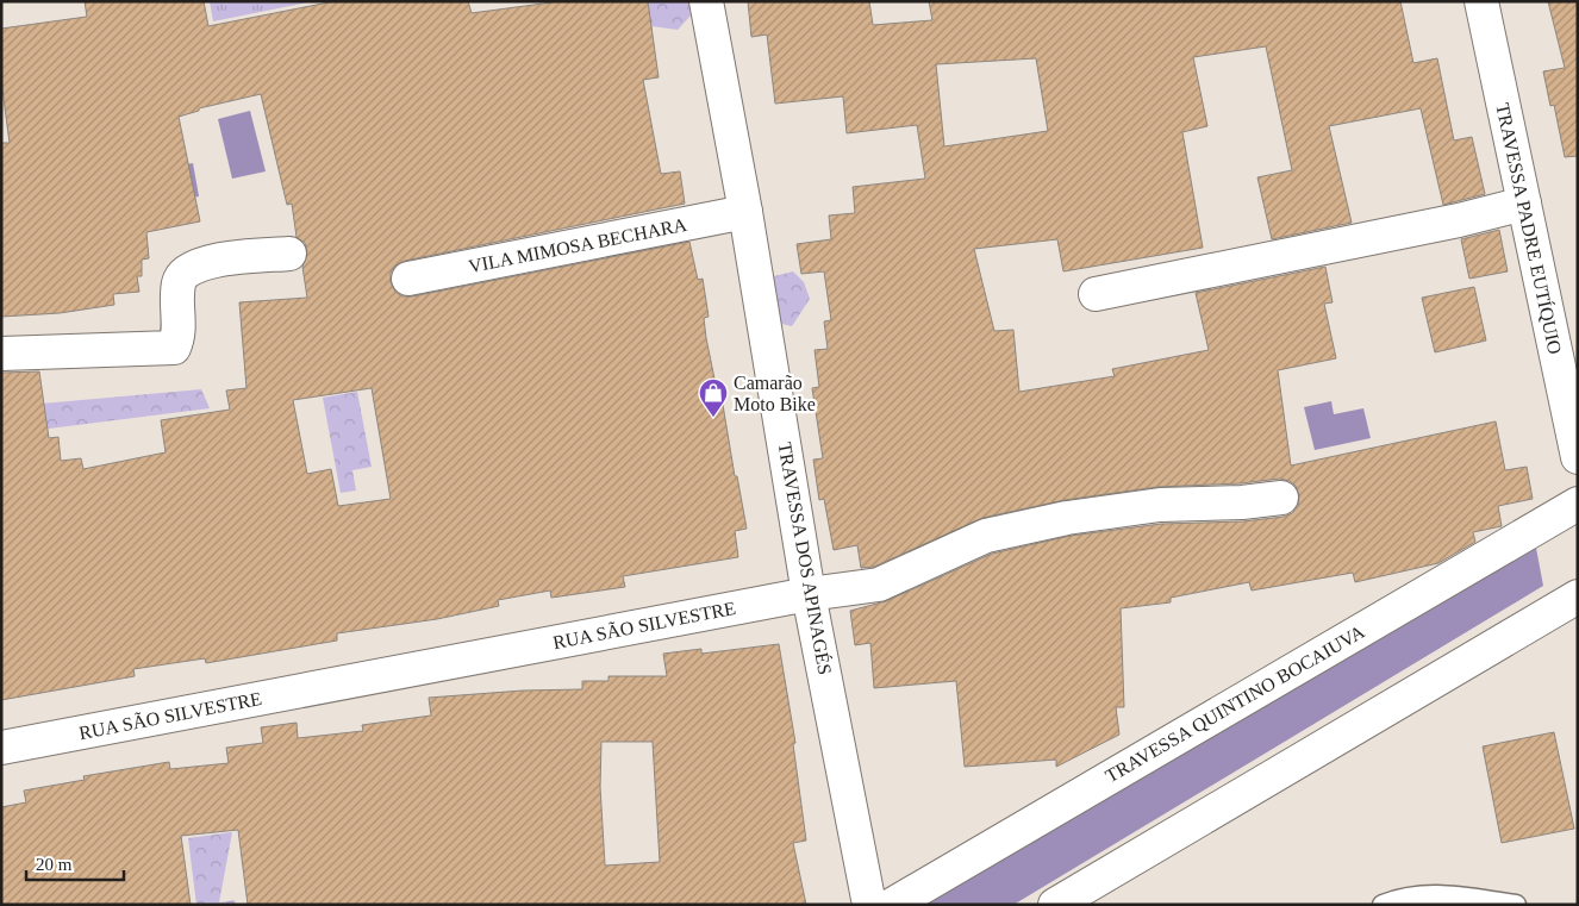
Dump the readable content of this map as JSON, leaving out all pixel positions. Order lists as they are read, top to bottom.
{
  "streets": {
    "street": [
      "TRAVESSA PADRE EUTÍQUIO",
      "VILA MIMOSA BECHARA",
      "TRAVESSA DOS APINAGÉS",
      "RUA SÃO SILVESTRE",
      "TRAVESSA QUINTINO BOCAIUVA"
    ]
  },
  "crossings": [
    ["VILA MIMOSA BECHARA", "TRAVESSA DOS APINAGÉS"],
    ["TRAVESSA DOS APINAGÉS", "RUA SÃO SILVESTRE"]
  ],
  "places": {
    "shop": ["Camarão Moto Bike"]
  },
  "scale_bar": "20 m"
}
